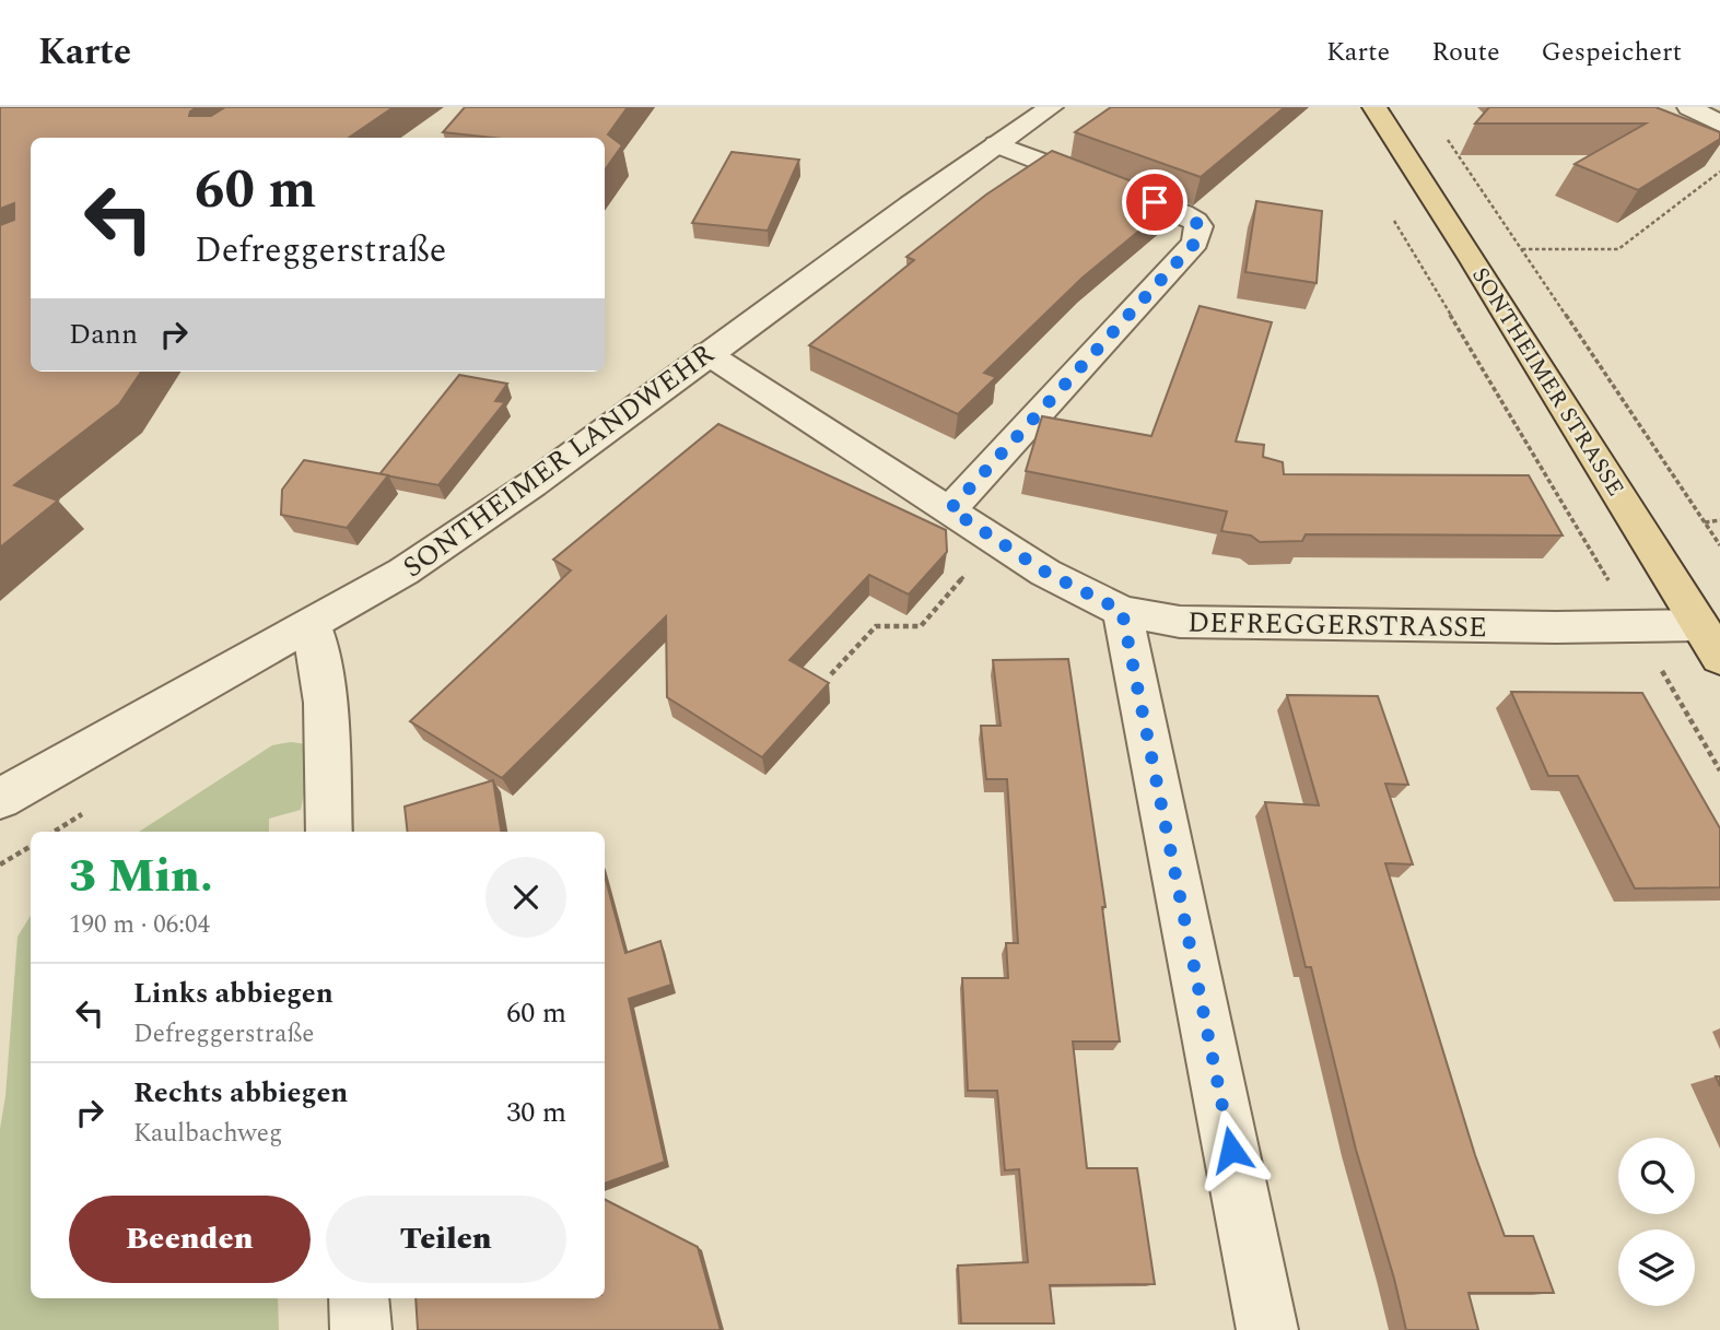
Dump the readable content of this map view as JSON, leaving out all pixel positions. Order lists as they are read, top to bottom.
{
  "streets": {
    "main road": ["SONTHEIMER STRASSE"],
    "street": ["SONTHEIMER LANDWEHR", "DEFREGGERSTRASSE"]
  },
  "crossings": [
    ["SONTHEIMER STRASSE", "DEFREGGERSTRASSE"],
    ["SONTHEIMER LANDWEHR", "DEFREGGERSTRASSE"]
  ],
  "page": {
    "header": "Karte",
    "nav": ["Karte", "Route", "Gespeichert"],
    "turn": ["60 m", "Defreggerstraße"],
    "then": "Dann",
    "heading": ["3 Min.", "190 m · 06:04"],
    "list": [
      {
        "name": "Links abbiegen",
        "note": "Defreggerstraße",
        "value": "60 m"
      },
      {
        "name": "Rechts abbiegen",
        "note": "Kaulbachweg",
        "value": "30 m"
      }
    ],
    "buttons": ["Beenden", "Teilen"]
  }
}
